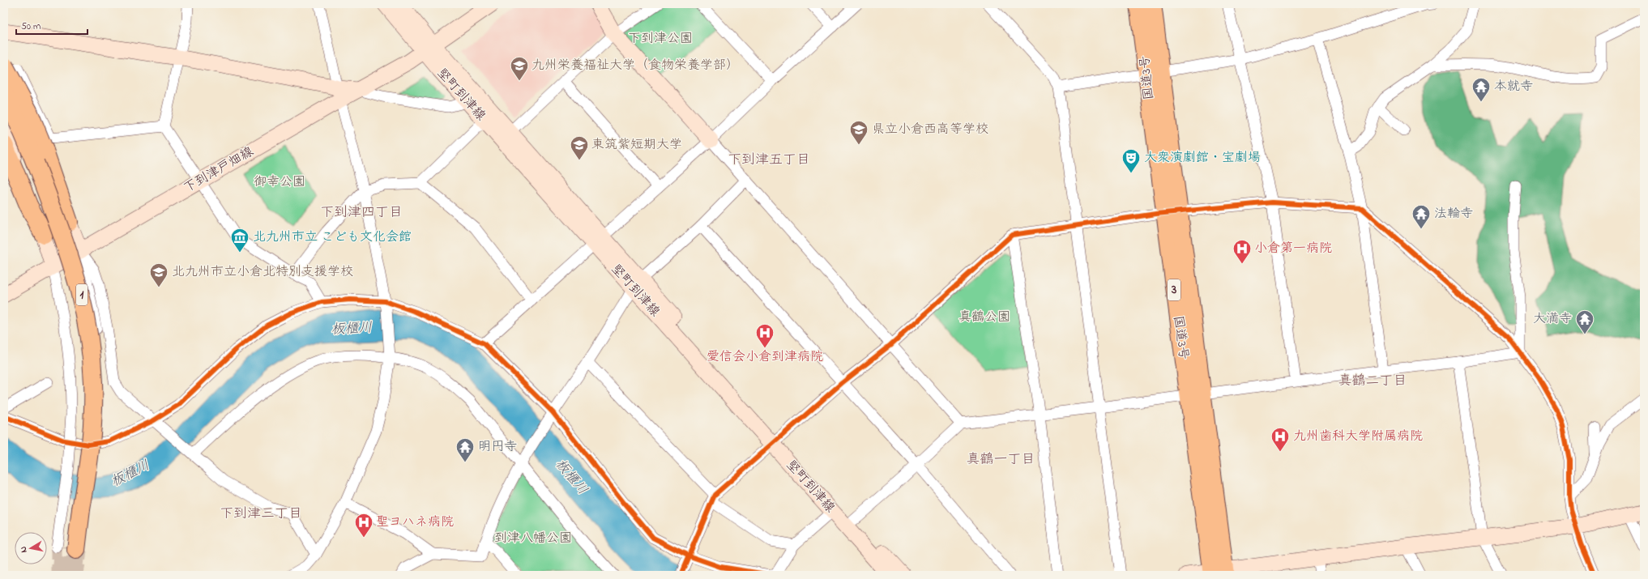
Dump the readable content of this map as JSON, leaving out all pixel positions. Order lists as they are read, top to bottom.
{
  "streets": {
    "highway": ["国道3号", "3", "1"],
    "main road": ["堅町到津線", "下到津戸畑線"]
  },
  "districts": [
    "下到津五丁目",
    "下到津四丁目",
    "真鶴二丁目",
    "真鶴一丁目",
    "下到津三丁目"
  ],
  "water": ["板櫃川"],
  "parks": [
    "下到津公園",
    "御幸公園",
    "真鶴公園",
    "到津八幡公園"
  ],
  "places": {
    "school or university": [
      "九州栄養福祉大学（食物栄養学部）",
      "県立小倉西高等学校",
      "東筑紫短期大学",
      "北九州市立小倉北特別支援学校"
    ],
    "temple": [
      "本就寺",
      "法輪寺",
      "大満寺",
      "明円寺"
    ],
    "theatre": ["大衆演劇館・宝劇場"],
    "museum": ["北九州市立 こども文化会館"],
    "hospital": [
      "小倉第一病院",
      "愛信会小倉到津病院",
      "九州歯科大学附属病院",
      "聖ヨハネ病院"
    ]
  },
  "scale_bar": "50 m",
  "north": "left"
}
